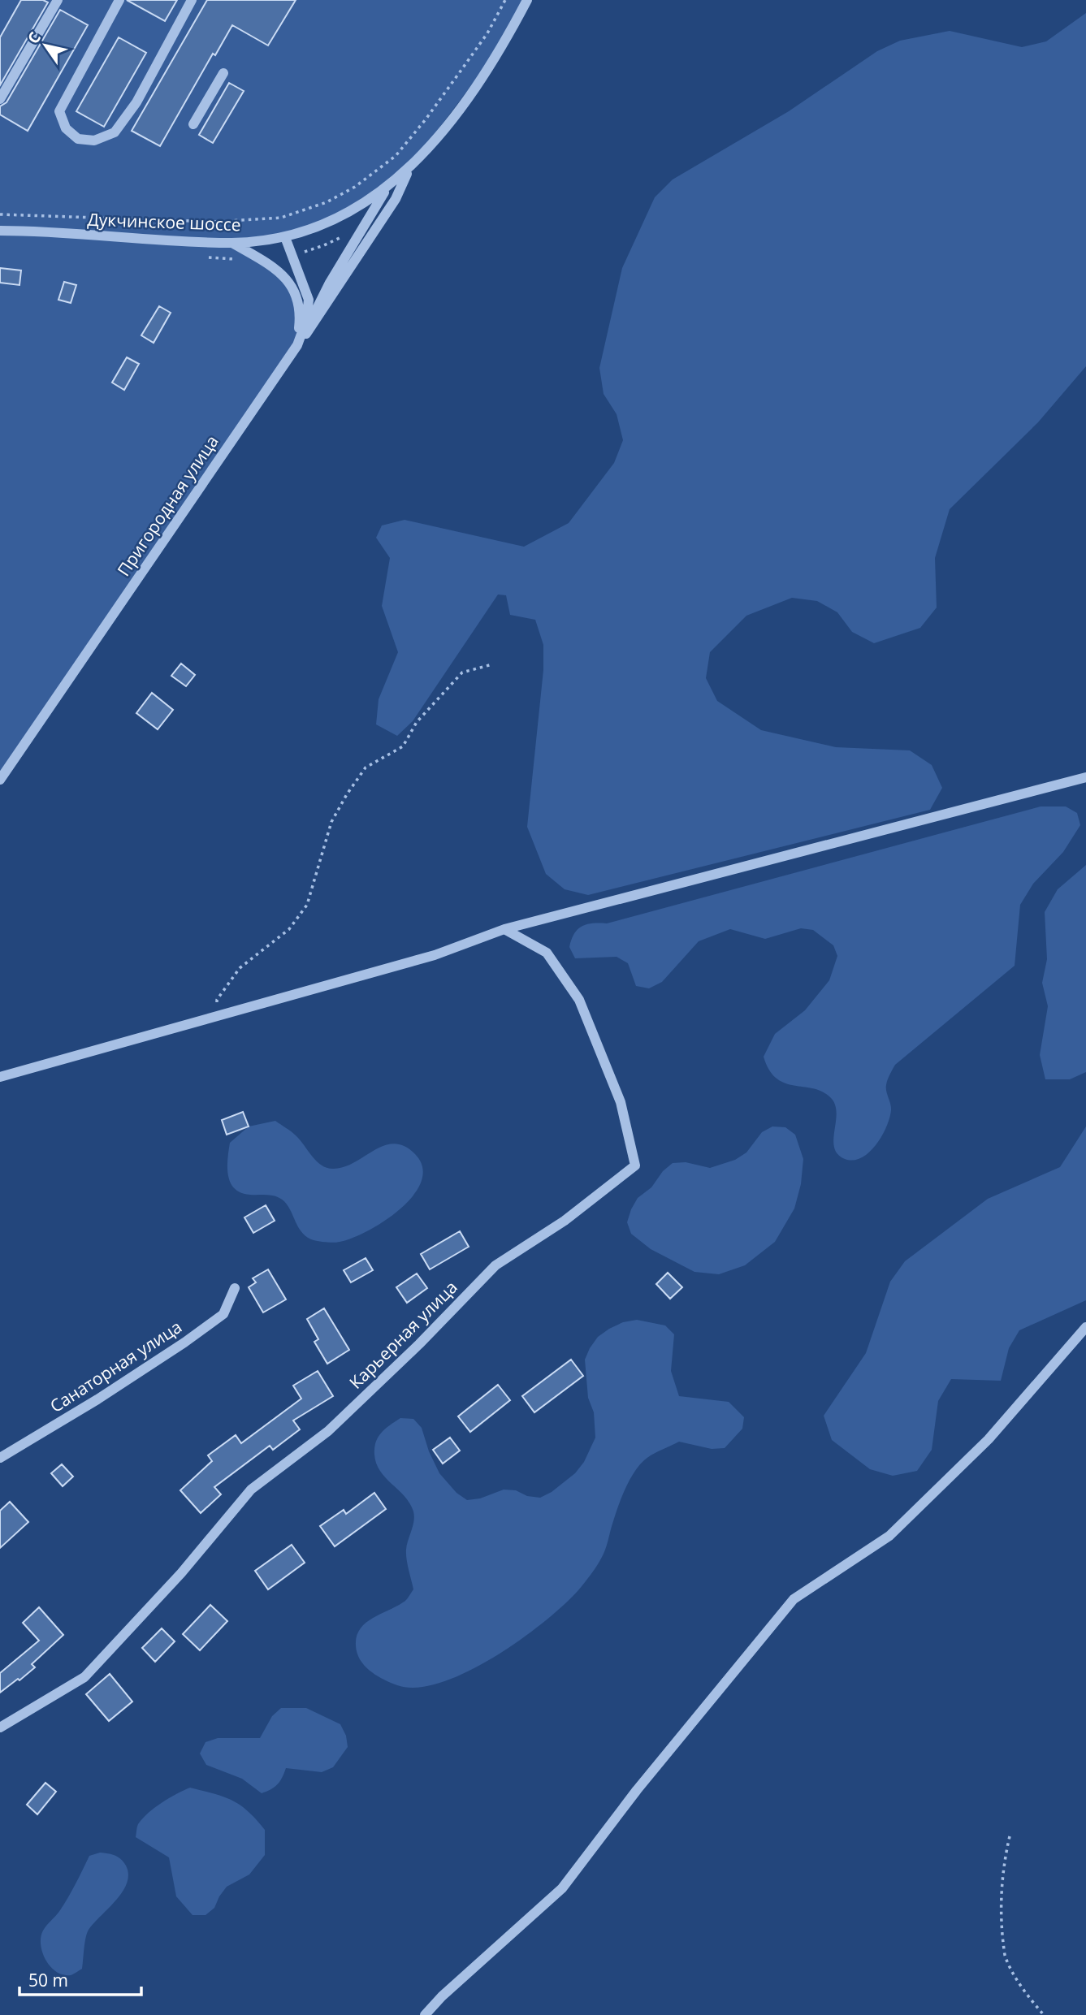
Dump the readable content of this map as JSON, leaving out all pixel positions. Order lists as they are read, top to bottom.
{
  "streets": {
    "street": [
      "Дукчинское шоссе",
      "Пригородная улица",
      "Карьерная улица",
      "Санаторная улица"
    ]
  },
  "crossings": [
    ["Дукчинское шоссе", "Пригородная улица"]
  ],
  "scale_bar": "50 m",
  "north": "top left"
}
